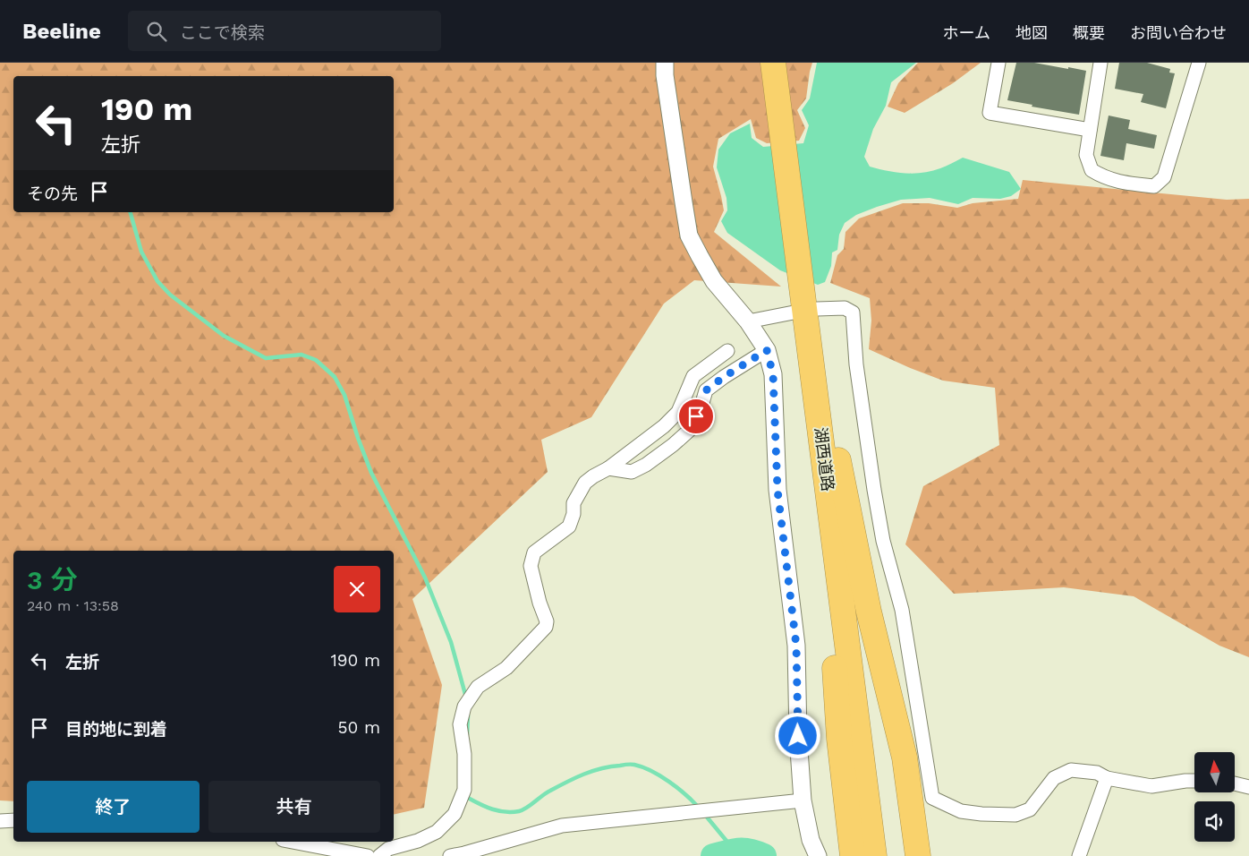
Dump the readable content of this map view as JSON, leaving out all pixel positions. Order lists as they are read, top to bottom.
{
  "streets": {
    "highway": ["湖西道路"]
  },
  "north": "top",
  "page": {
    "header": "Beeline",
    "search": "ここで検索",
    "nav": [
      "ホーム",
      "地図",
      "概要",
      "お問い合わせ"
    ],
    "turn": ["190 m", "左折"],
    "then": "その先",
    "heading": ["3 分", "240 m · 13:58"],
    "list": [
      {
        "name": "左折",
        "value": "190 m"
      },
      {
        "name": "目的地に到着",
        "value": "50 m"
      }
    ],
    "buttons": ["終了", "共有"]
  }
}
